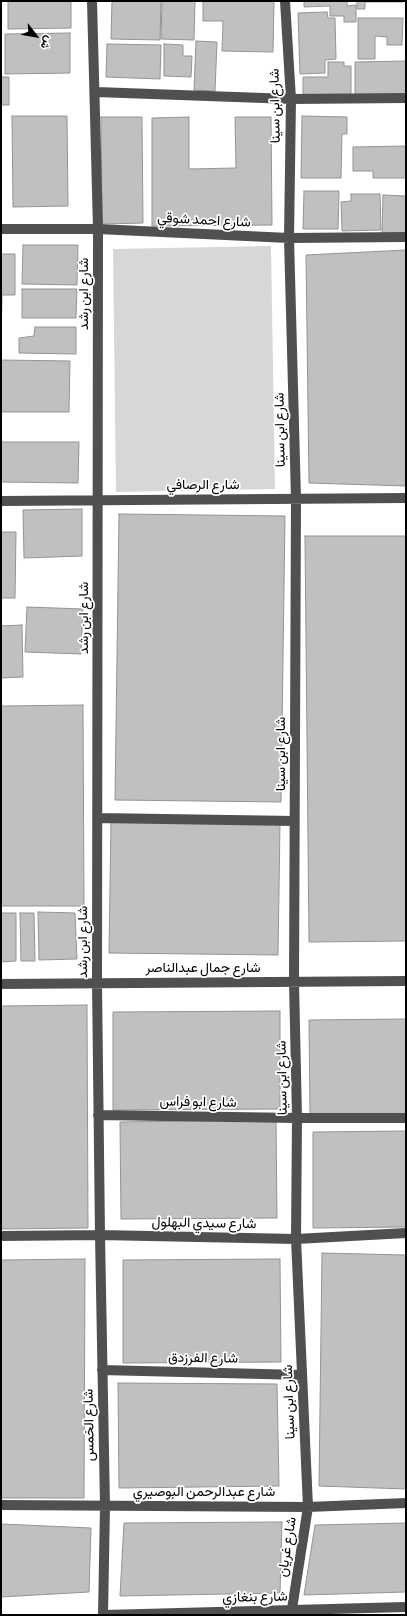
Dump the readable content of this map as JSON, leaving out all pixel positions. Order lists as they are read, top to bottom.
{
  "streets": {
    "street": [
      "شارع ابن سينا",
      "شارع احمد شوقي",
      "شارع ابن رشد",
      "شارع الرصافي",
      "شارع جمال عبدالناصر",
      "شارع ابو فراس",
      "شارع سيدي البهلول",
      "شارع الفرزدق",
      "شارع الخمس",
      "شارع عبدالرحمن البوصيري",
      "شارع غريان",
      "شارع بنغازي"
    ]
  },
  "crossings": [
    ["شارع ابن سينا", "شارع احمد شوقي"],
    ["شارع ابن سينا", "شارع الرصافي"],
    ["شارع ابن سينا", "شارع جمال عبدالناصر"],
    ["شارع ابن سينا", "شارع ابو فراس"],
    ["شارع ابن سينا", "شارع سيدي البهلول"],
    ["شارع ابن سينا", "شارع الفرزدق"],
    ["شارع ابن سينا", "شارع عبدالرحمن البوصيري"],
    ["شارع ابن سينا", "شارع غريان"],
    ["شارع احمد شوقي", "شارع ابن رشد"],
    ["شارع ابن رشد", "شارع الرصافي"],
    ["شارع ابن رشد", "شارع جمال عبدالناصر"],
    ["شارع ابن رشد", "شارع ابو فراس"],
    ["شارع ابن رشد", "شارع سيدي البهلول"],
    ["شارع ابن رشد", "شارع الخمس"],
    ["شارع سيدي البهلول", "شارع الخمس"],
    ["شارع الفرزدق", "شارع الخمس"],
    ["شارع الخمس", "شارع عبدالرحمن البوصيري"],
    ["شارع الخمس", "شارع بنغازي"],
    ["شارع عبدالرحمن البوصيري", "شارع غريان"],
    ["شارع غريان", "شارع بنغازي"]
  ],
  "north": "bottom right"
}
